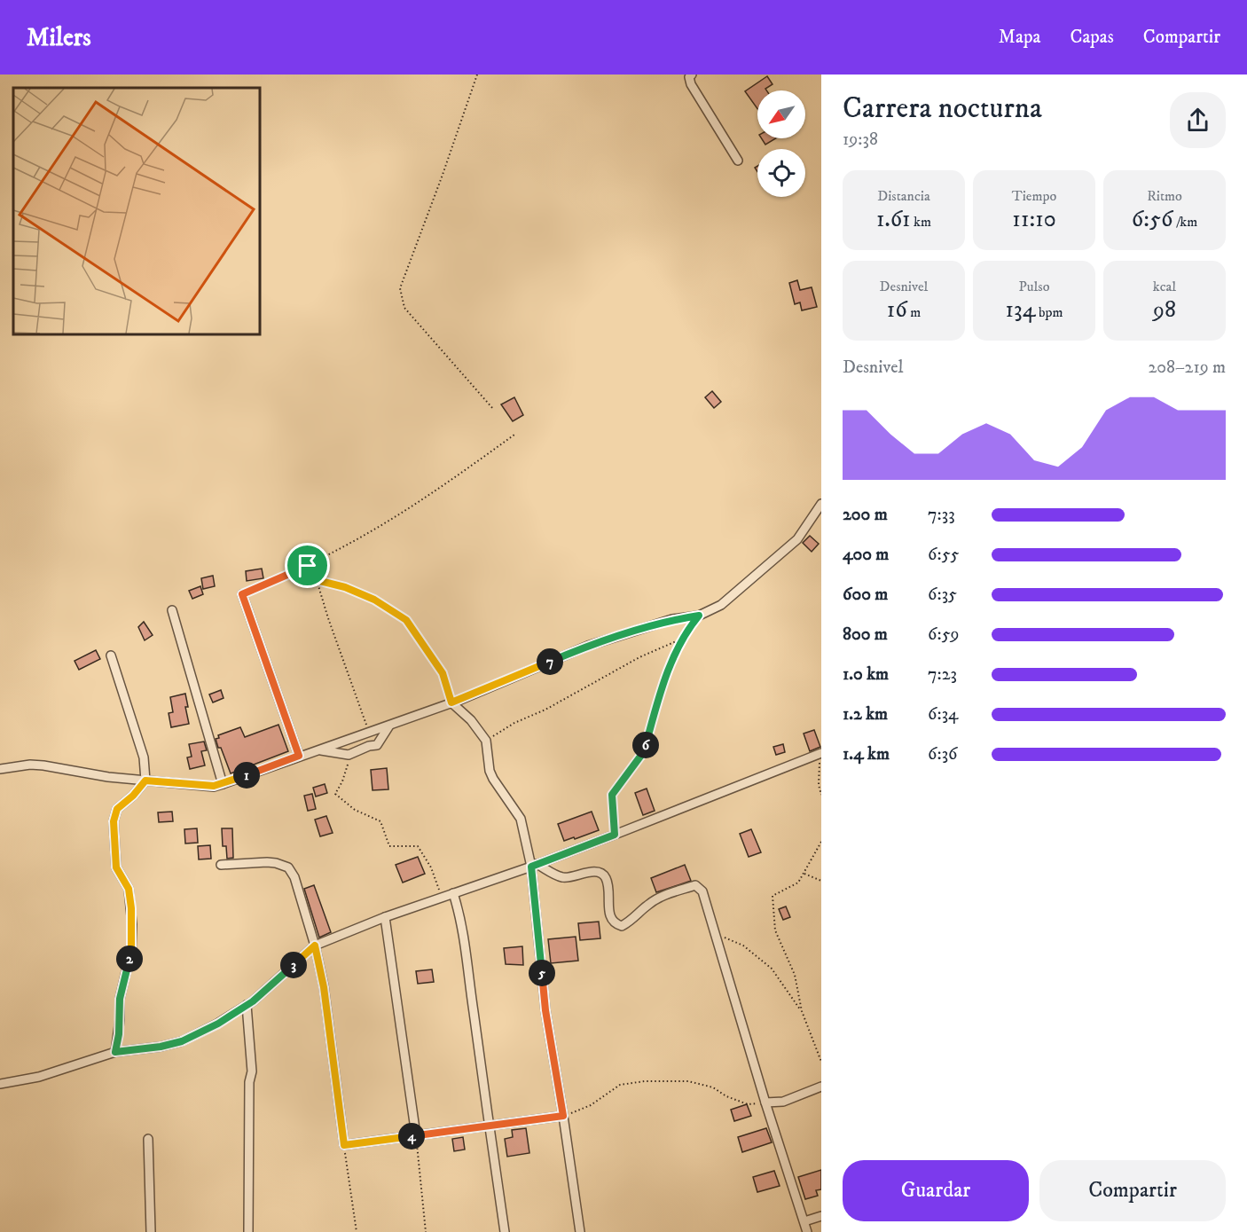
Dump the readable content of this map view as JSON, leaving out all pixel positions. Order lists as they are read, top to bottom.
{
  "north": "bottom left",
  "page": {
    "header": "Milers",
    "nav": ["Mapa", "Capas", "Compartir"],
    "heading": ["Carrera nocturna", "19:38"],
    "stats": [
      ["Distancia", "1.61 km"],
      ["Tiempo", "11:10"],
      ["Ritmo", "6:56 /km"],
      ["Desnivel", "16 m"],
      ["Pulso", "134 bpm"],
      ["kcal", "98"]
    ],
    "chart": ["Desnivel", "208–219 m"],
    "list": [
      {
        "name": "200 m",
        "note": "7:33"
      },
      {
        "name": "400 m",
        "note": "6:55"
      },
      {
        "name": "600 m",
        "note": "6:35"
      },
      {
        "name": "800 m",
        "note": "6:59"
      },
      {
        "name": "1.0 km",
        "note": "7:23"
      },
      {
        "name": "1.2 km",
        "note": "6:34"
      },
      {
        "name": "1.4 km",
        "note": "6:36"
      }
    ],
    "pins": [
      "7",
      "6",
      "1",
      "2",
      "3",
      "5",
      "4"
    ],
    "buttons": ["Guardar", "Compartir"]
  }
}
